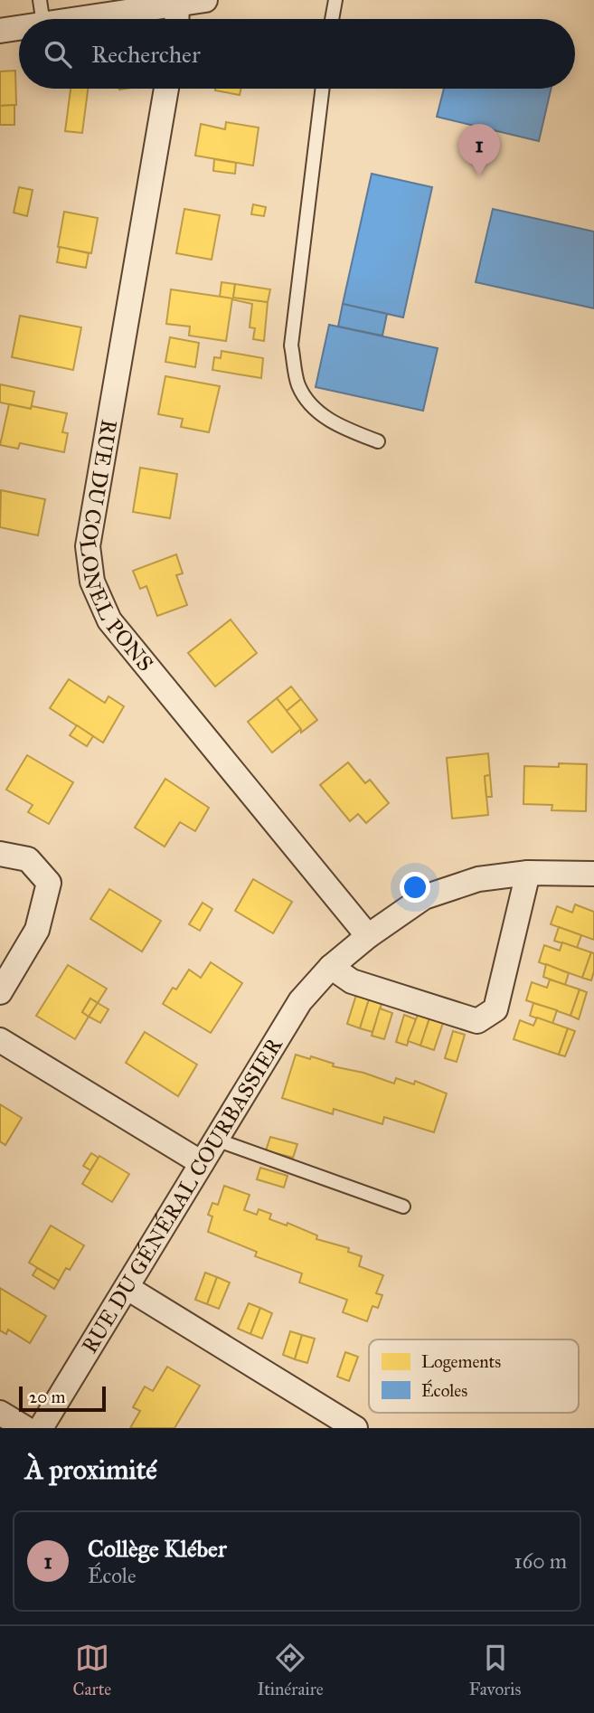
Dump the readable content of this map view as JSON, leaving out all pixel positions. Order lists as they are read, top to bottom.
{
  "streets": {
    "street": ["RUE DU COLONEL PONS", "RUE DU GÉNÉRAL COURBASSIER"]
  },
  "crossings": [
    ["RUE DU COLONEL PONS", "RUE DU GÉNÉRAL COURBASSIER"]
  ],
  "legend": ["Logements", "Écoles"],
  "scale_bar": "20 m",
  "page": {
    "search": "Rechercher",
    "pins": "1",
    "scale": "20 m",
    "heading": "À proximité",
    "list": [
      {
        "mark": "1",
        "name": "Collège Kléber",
        "note": "École",
        "value": "160 m"
      }
    ],
    "nav": ["Carte", "Itinéraire", "Favoris"]
  }
}
